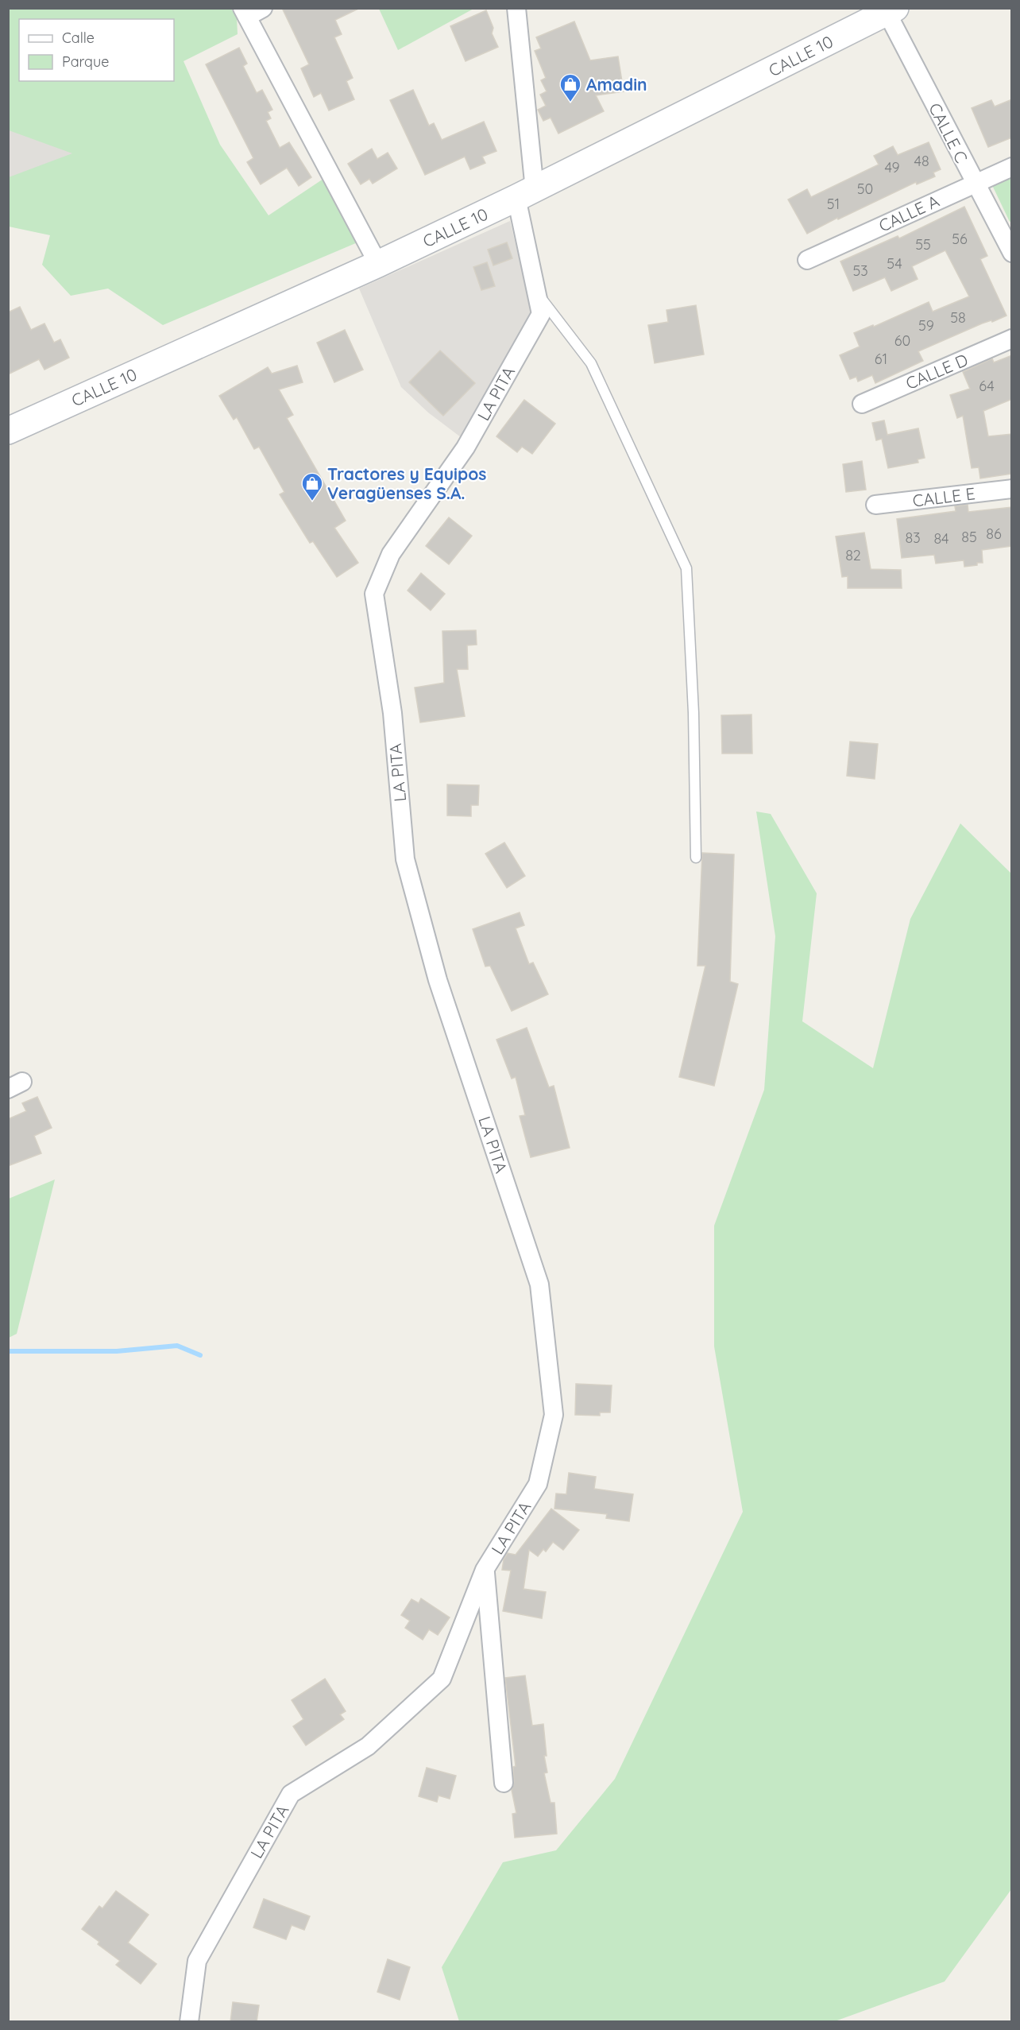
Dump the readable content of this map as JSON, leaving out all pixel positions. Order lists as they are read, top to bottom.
{
  "streets": {
    "main road": ["CALLE 10"],
    "street": [
      "CALLE C",
      "CALLE A",
      "CALLE D",
      "LA PITA",
      "CALLE E"
    ]
  },
  "crossings": [
    ["CALLE 10", "CALLE C"],
    ["CALLE 10", "LA PITA"],
    ["CALLE C", "CALLE A"]
  ],
  "places": {
    "shop": ["Amadin", "Tractores y Equipos Veragüenses S.A."]
  },
  "house_numbers": [
    "48",
    "49",
    "50",
    "51",
    "56",
    "55",
    "54",
    "53",
    "58",
    "59",
    "60",
    "61",
    "64",
    "86",
    "85",
    "83",
    "84",
    "82"
  ],
  "legend": ["Calle", "Parque"]
}
